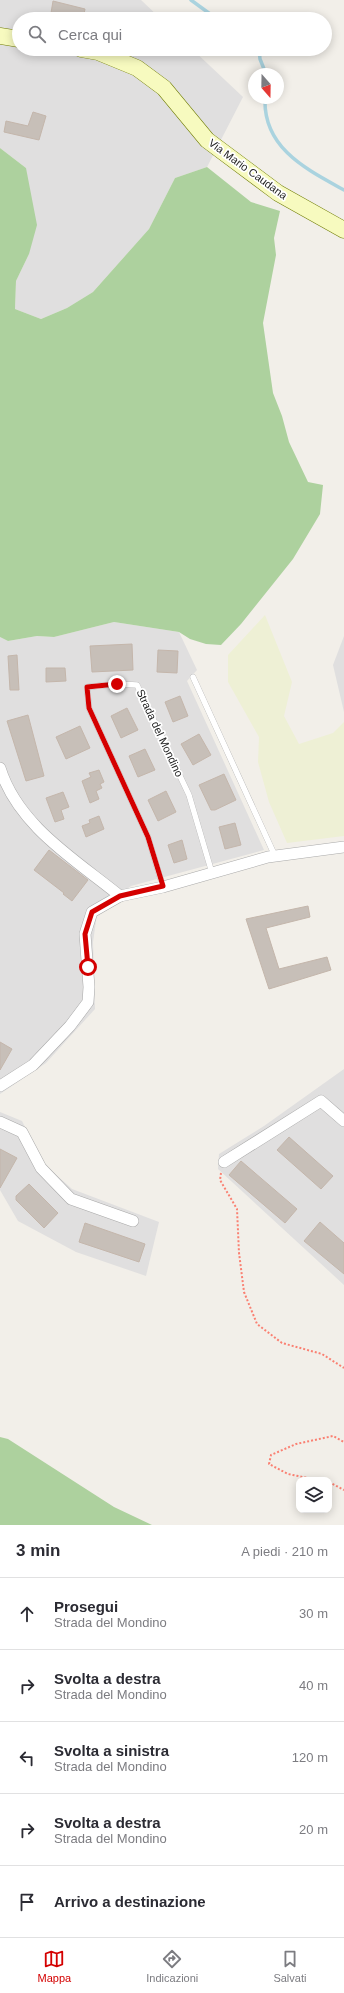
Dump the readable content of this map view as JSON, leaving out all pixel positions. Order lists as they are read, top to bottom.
{
  "streets": {
    "main road": ["Via Mario Caudana"],
    "lane": ["Strada del Mondino"]
  },
  "north": "bottom",
  "page": {
    "search": "Cerca qui",
    "heading": ["3 min", "A piedi · 210 m"],
    "list": [
      ["Prosegui", "Strada del Mondino", "30 m"],
      ["Svolta a destra", "Strada del Mondino", "40 m"],
      ["Svolta a sinistra", "Strada del Mondino", "120 m"],
      ["Svolta a destra", "Strada del Mondino", "20 m"],
      "Arrivo a destinazione"
    ],
    "nav": ["Mappa", "Indicazioni", "Salvati"]
  }
}
